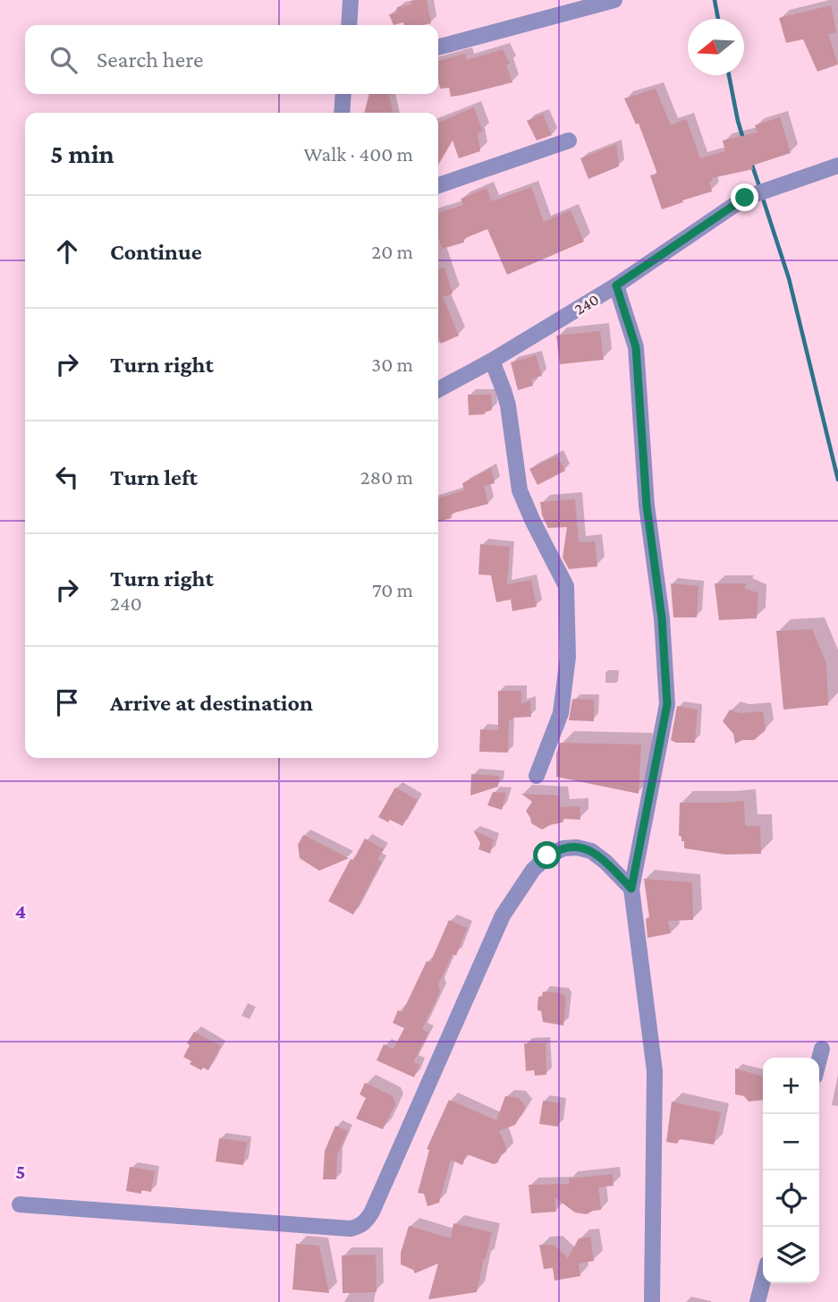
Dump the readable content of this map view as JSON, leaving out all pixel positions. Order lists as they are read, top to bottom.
{
  "streets": {
    "street": ["240"]
  },
  "north": "left",
  "page": {
    "search": "Search here",
    "heading": ["5 min", "Walk · 400 m"],
    "list": [
      ["Continue", "20 m"],
      ["Turn right", "30 m"],
      ["Turn left", "280 m"],
      ["Turn right", "240", "70 m"],
      "Arrive at destination"
    ],
    "map_buttons": ["+", "−"]
  },
  "grid": {
    "rows": ["4", "5"]
  }
}
